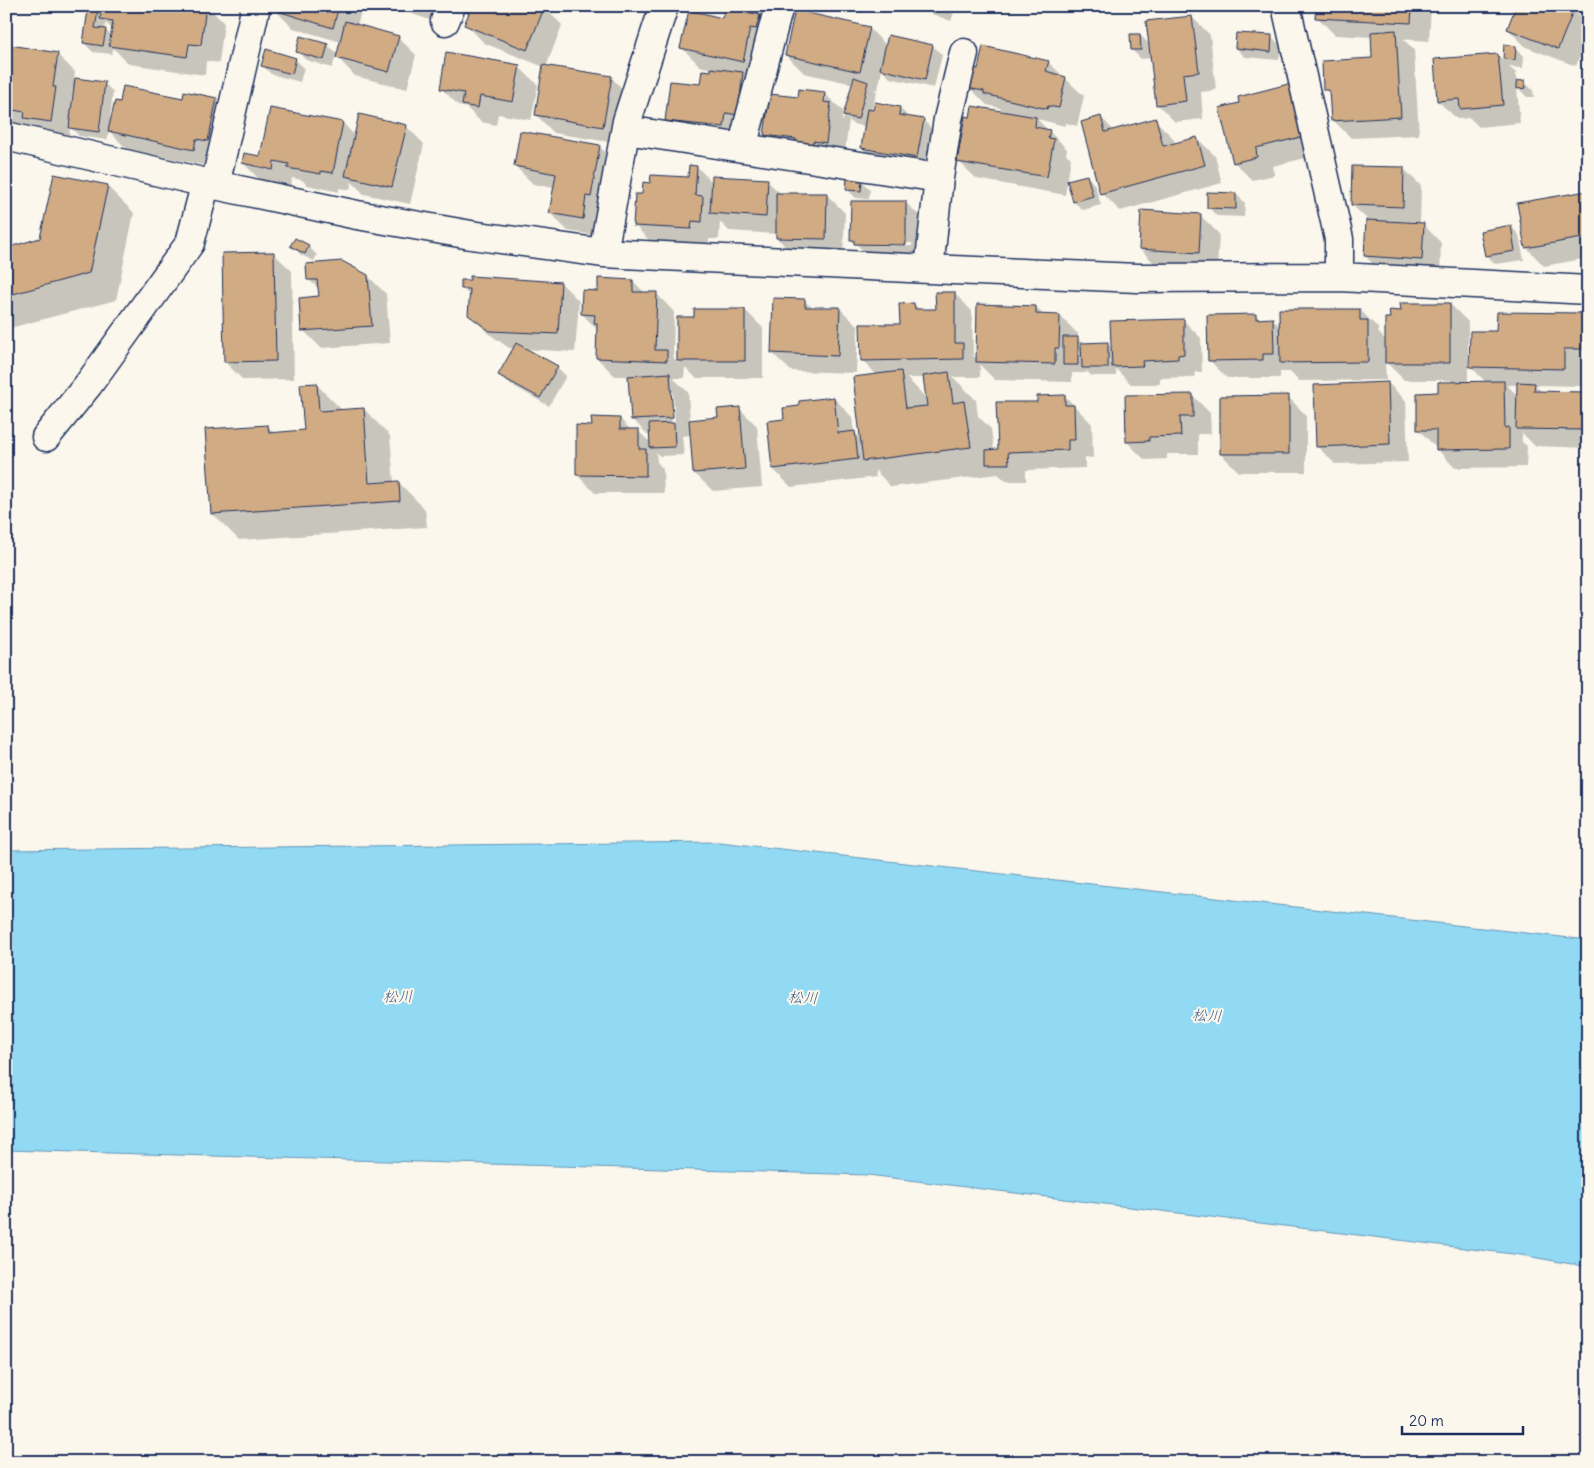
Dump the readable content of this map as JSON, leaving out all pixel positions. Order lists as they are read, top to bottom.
{
  "water": ["松川"],
  "scale_bar": "20 m"
}
